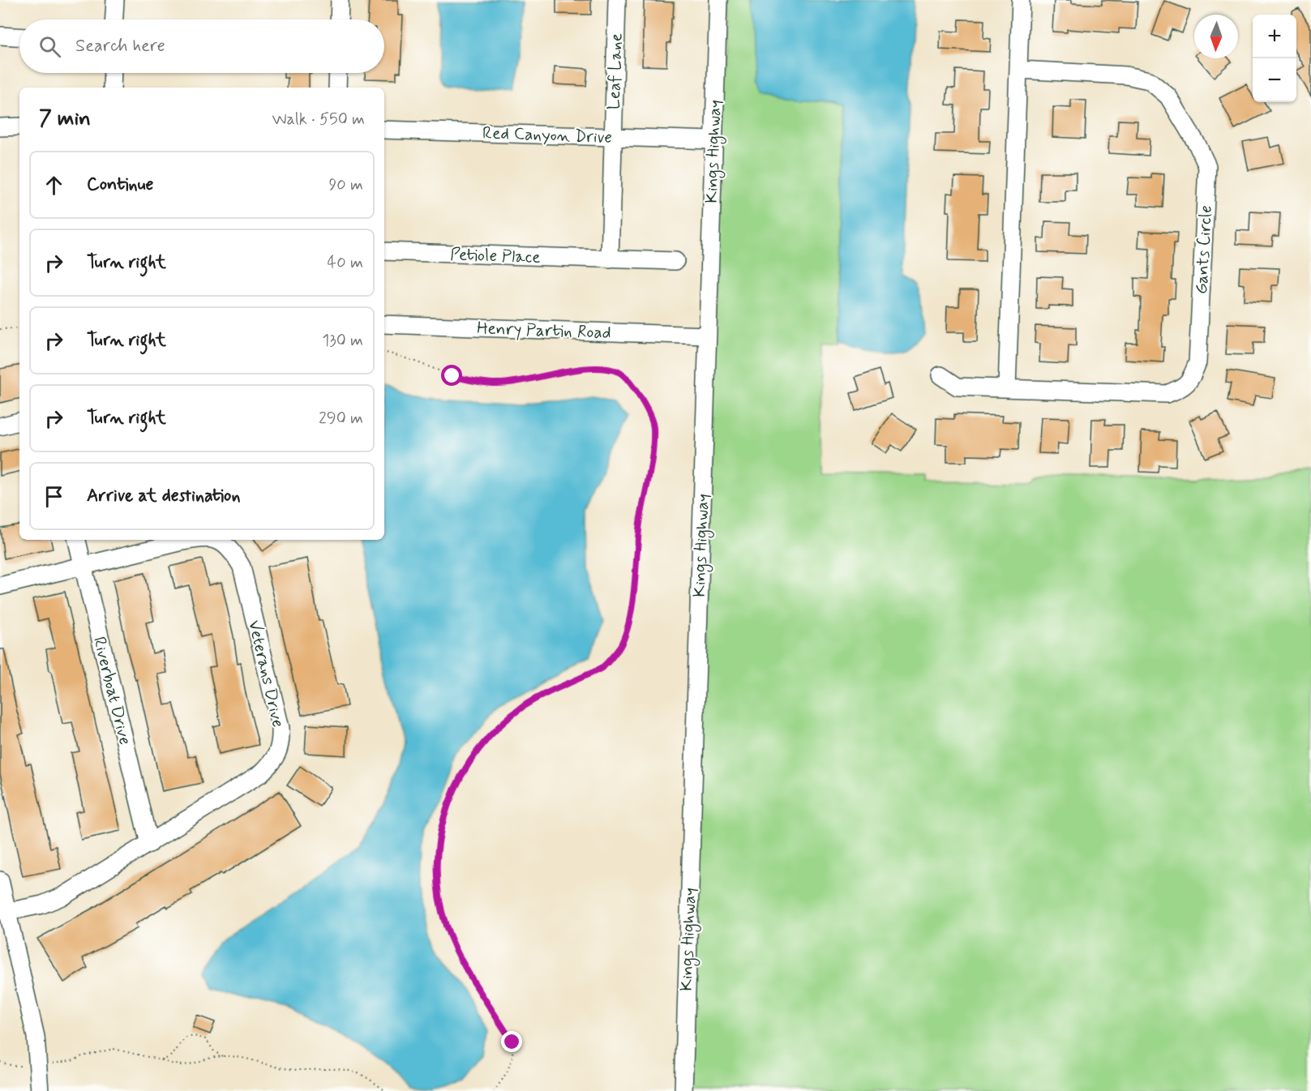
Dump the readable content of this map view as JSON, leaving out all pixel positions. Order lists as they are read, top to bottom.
{
  "streets": {
    "street": [
      "Leaf Lane",
      "Red Canyon Drive",
      "Kings Highway",
      "Gants Circle",
      "Petiole Place",
      "Henry Partin Road",
      "Veterans Drive",
      "Riverboat Drive"
    ]
  },
  "crossings": [
    ["Leaf Lane", "Red Canyon Drive"],
    ["Red Canyon Drive", "Kings Highway"],
    ["Kings Highway", "Henry Partin Road"],
    ["Veterans Drive", "Riverboat Drive"]
  ],
  "north": "bottom",
  "page": {
    "map_buttons": ["+", "−"],
    "search": "Search here",
    "heading": ["7 min", "Walk · 550 m"],
    "list": [
      ["Continue", "90 m"],
      ["Turn right", "40 m"],
      ["Turn right", "130 m"],
      ["Turn right", "290 m"],
      "Arrive at destination"
    ]
  }
}
